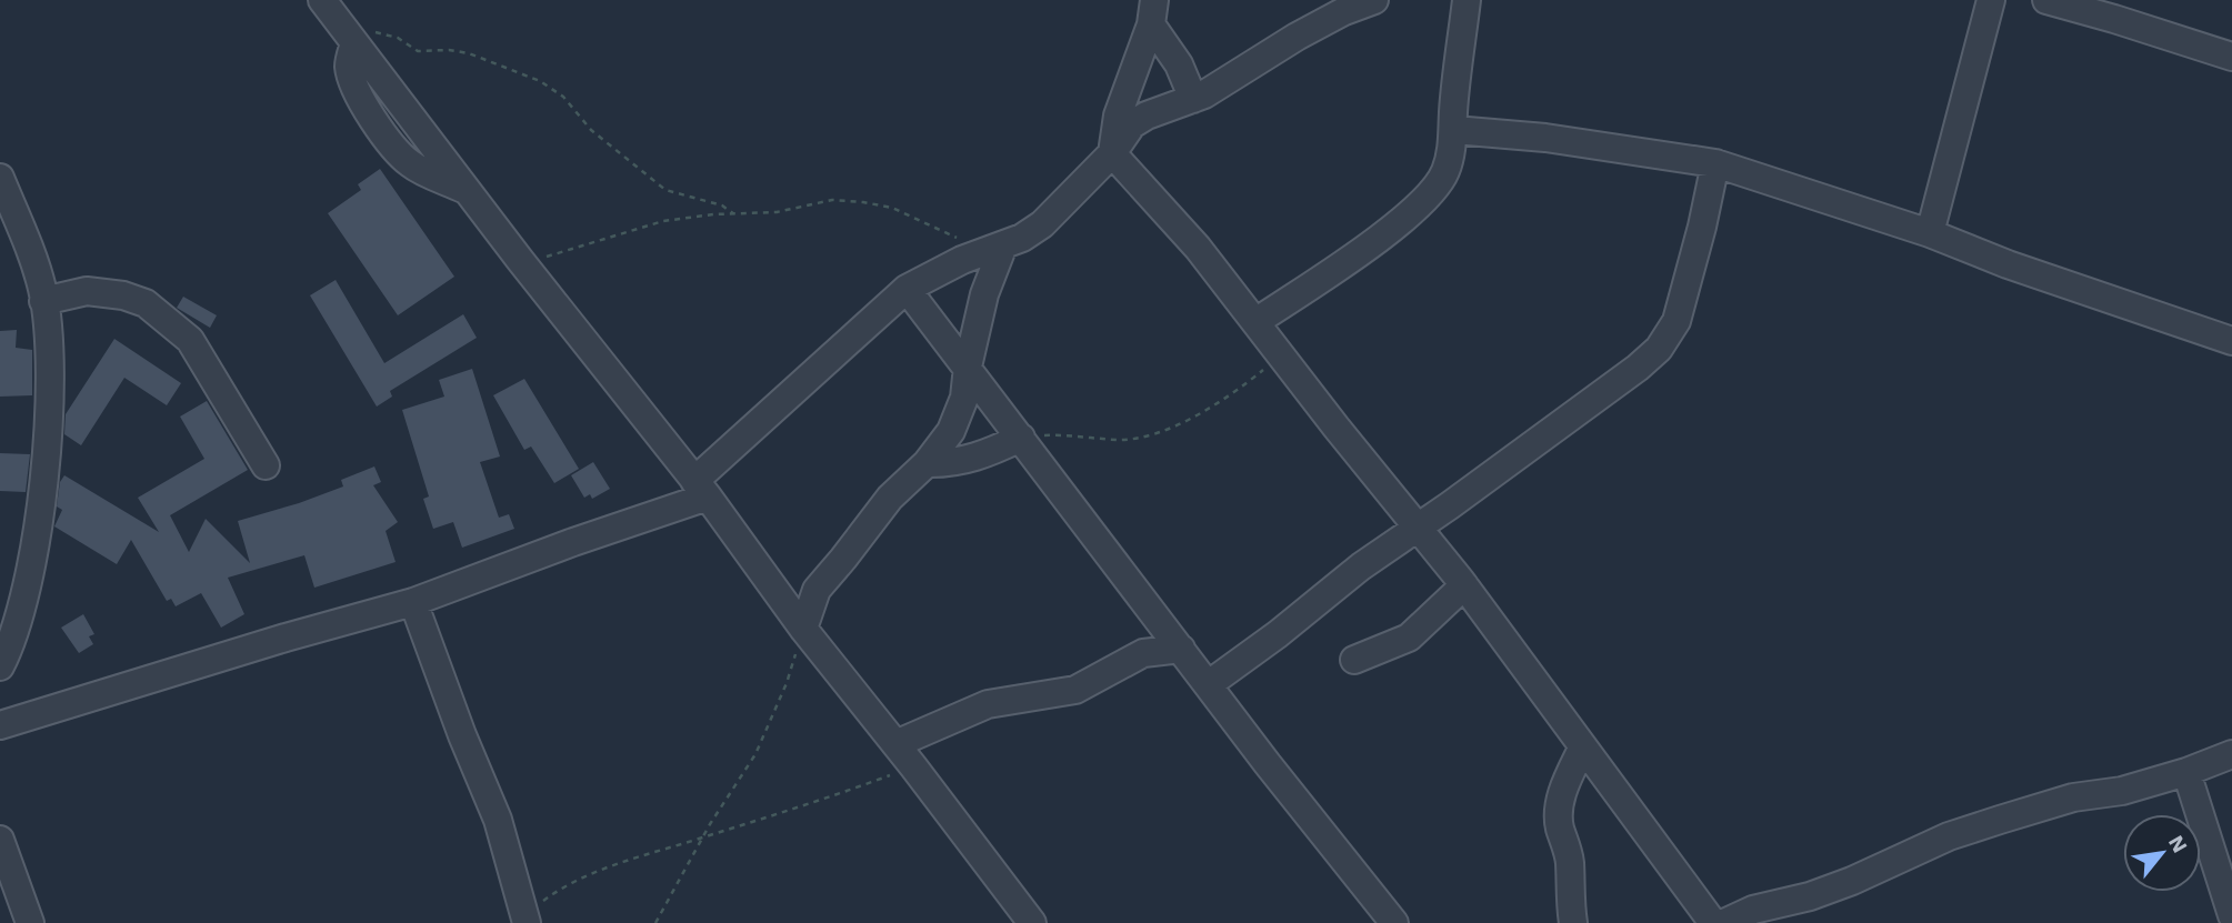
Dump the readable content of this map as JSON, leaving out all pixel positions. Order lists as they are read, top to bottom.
{
  "north": "top right"
}
